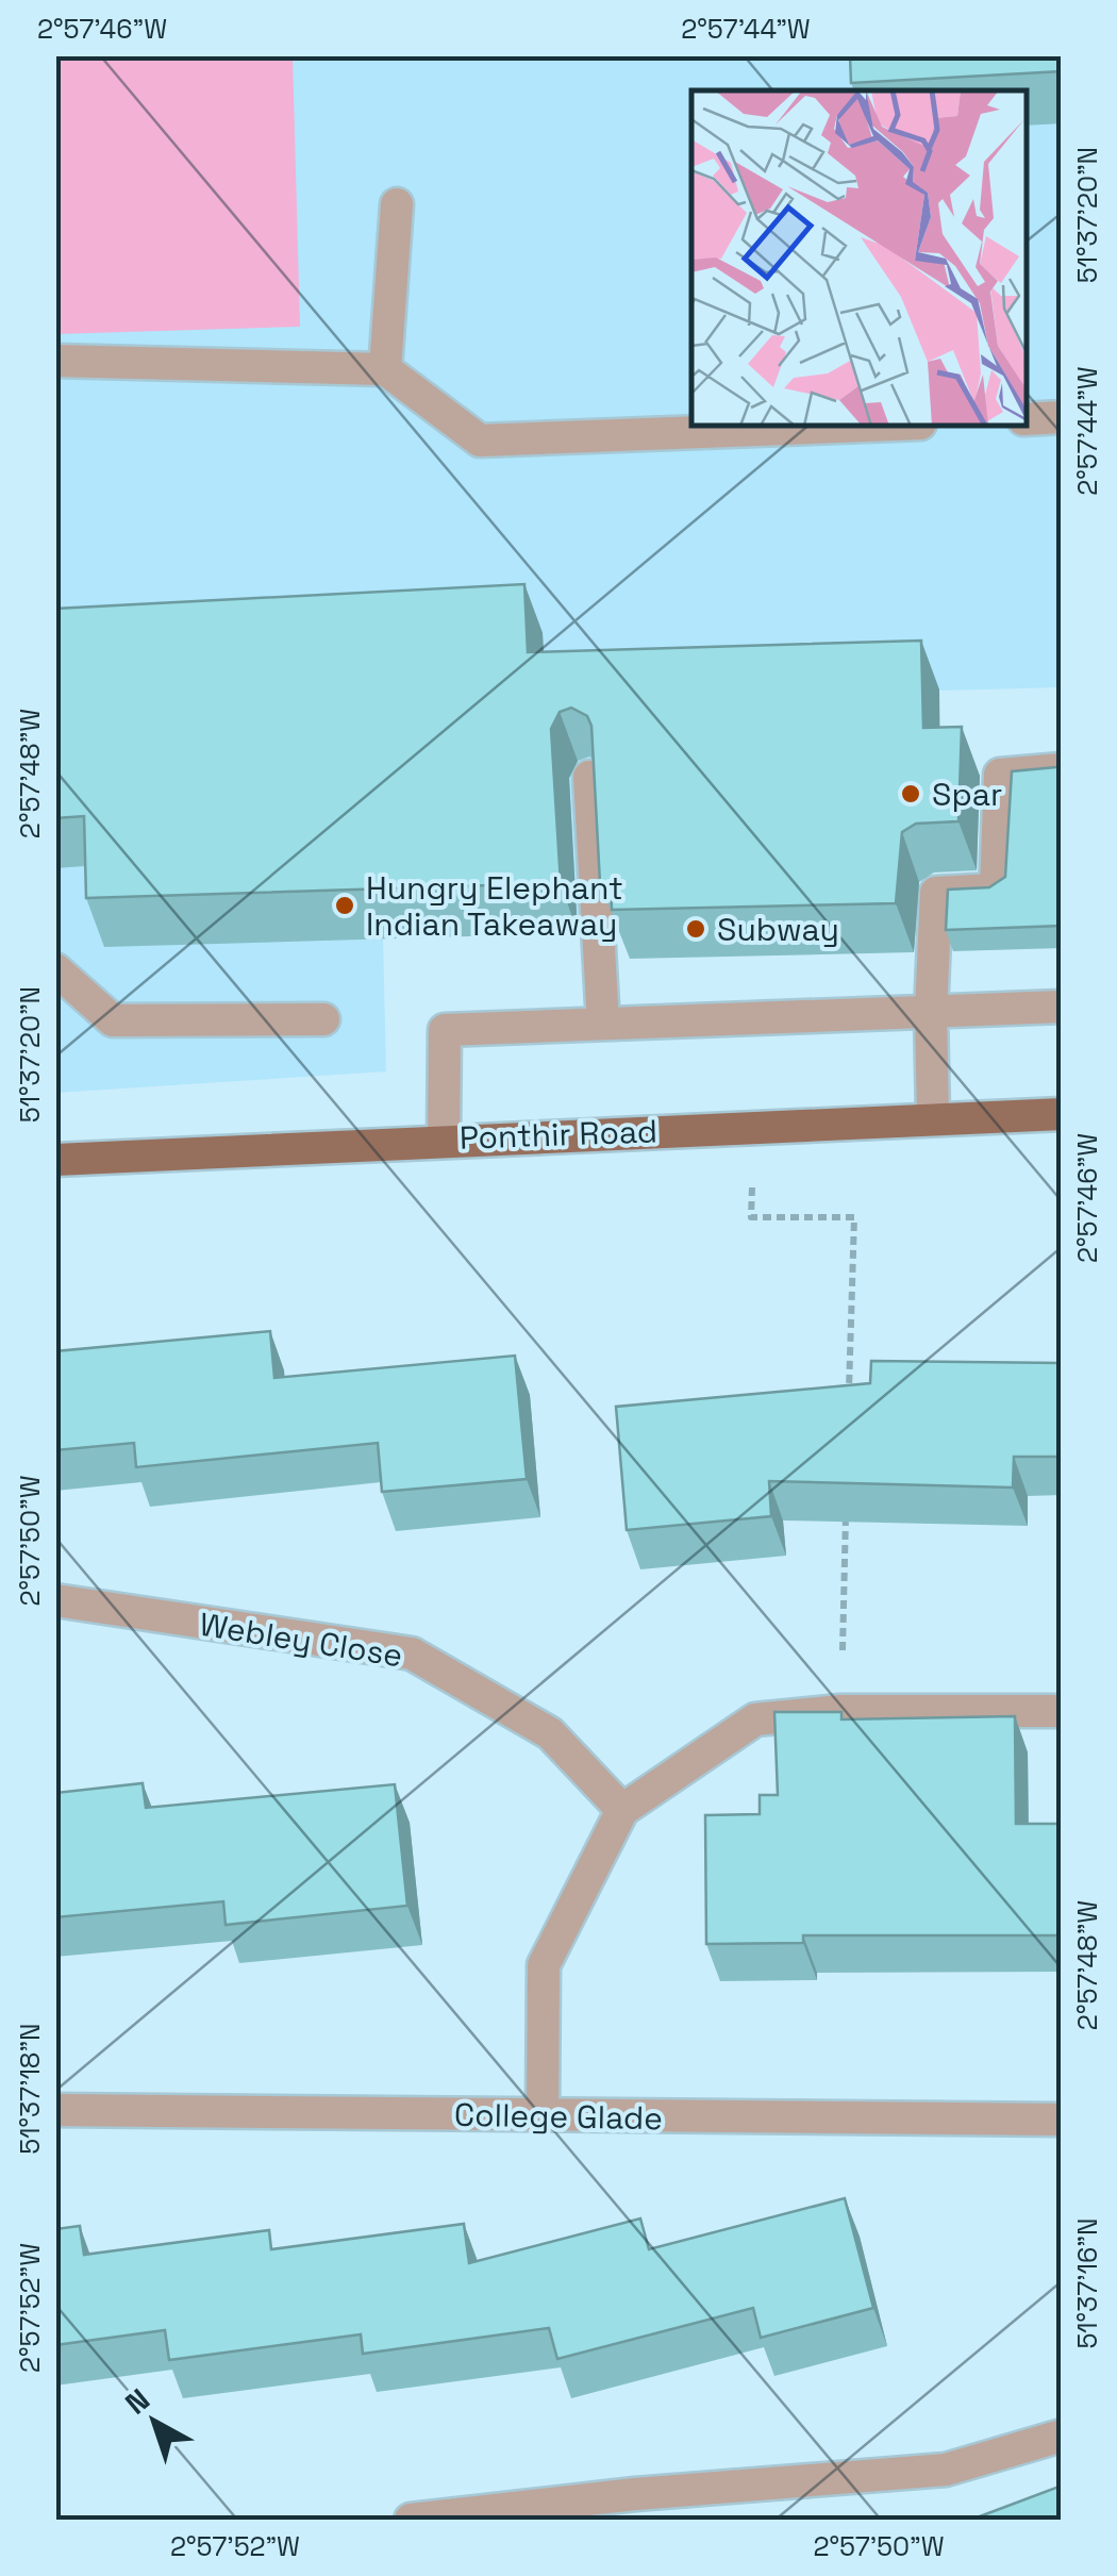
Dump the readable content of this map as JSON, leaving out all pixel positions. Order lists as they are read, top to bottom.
{
  "streets": {
    "main road": ["Ponthir Road"],
    "street": ["Webley Close", "College Glade"]
  },
  "places": ["Spar", "Hungry Elephant Indian Takeaway", "Subway"],
  "north": "top left",
  "coordinates": [
    "2°57'46\"W",
    "2°57'44\"W",
    "51°37'20\"N",
    "2°57'48\"W",
    "2°57'50\"W",
    "51°37'18\"N",
    "51°37'16\"N",
    "2°57'52\"W"
  ]
}
